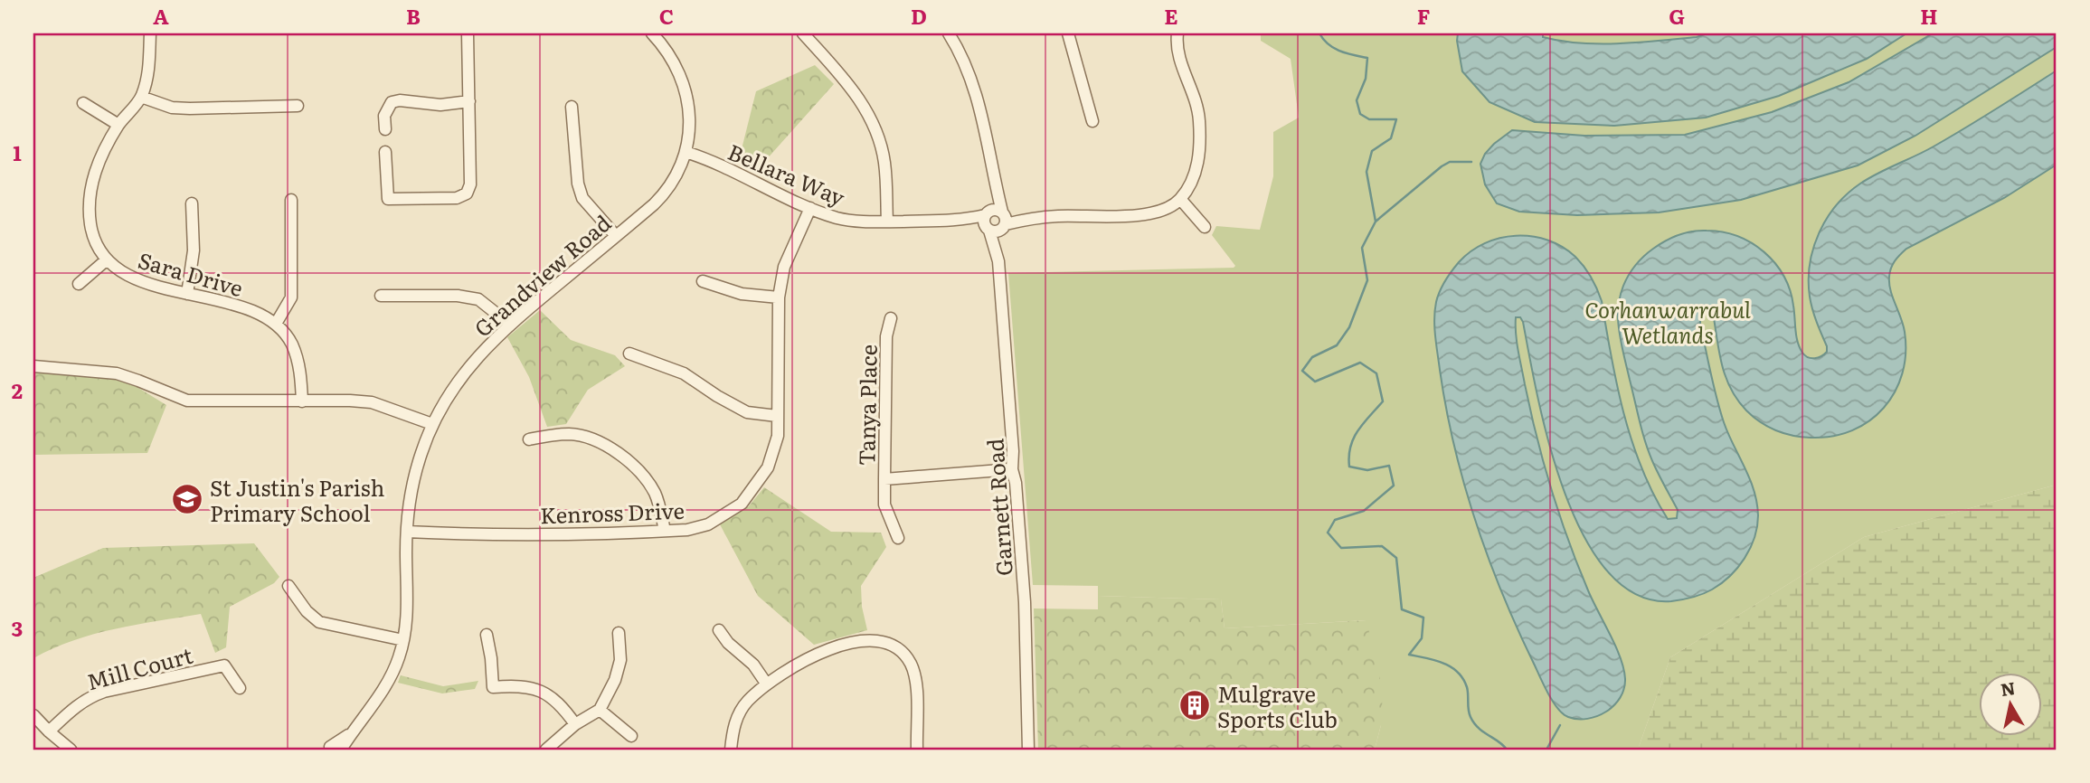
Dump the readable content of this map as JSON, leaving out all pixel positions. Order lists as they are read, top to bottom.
{
  "streets": {
    "street": [
      "Bellara Way",
      "Sara Drive",
      "Grandview Road",
      "Tanya Place",
      "Garnett Road",
      "Kenross Drive",
      "Mill Court"
    ]
  },
  "crossings": [
    ["Bellara Way", "Grandview Road"],
    ["Bellara Way", "Garnett Road"],
    ["Bellara Way", "Kenross Drive"],
    ["Grandview Road", "Kenross Drive"],
    ["Tanya Place", "Garnett Road"]
  ],
  "parks": ["Corhanwarrabul Wetlands"],
  "places": {
    "school or university": ["St Justin's Parish Primary School"],
    "building": ["Mulgrave Sports Club"]
  },
  "north": "top",
  "grid": {
    "columns": [
      "A",
      "B",
      "C",
      "D",
      "E",
      "F",
      "G",
      "H"
    ],
    "rows": ["1", "2", "3"]
  }
}
